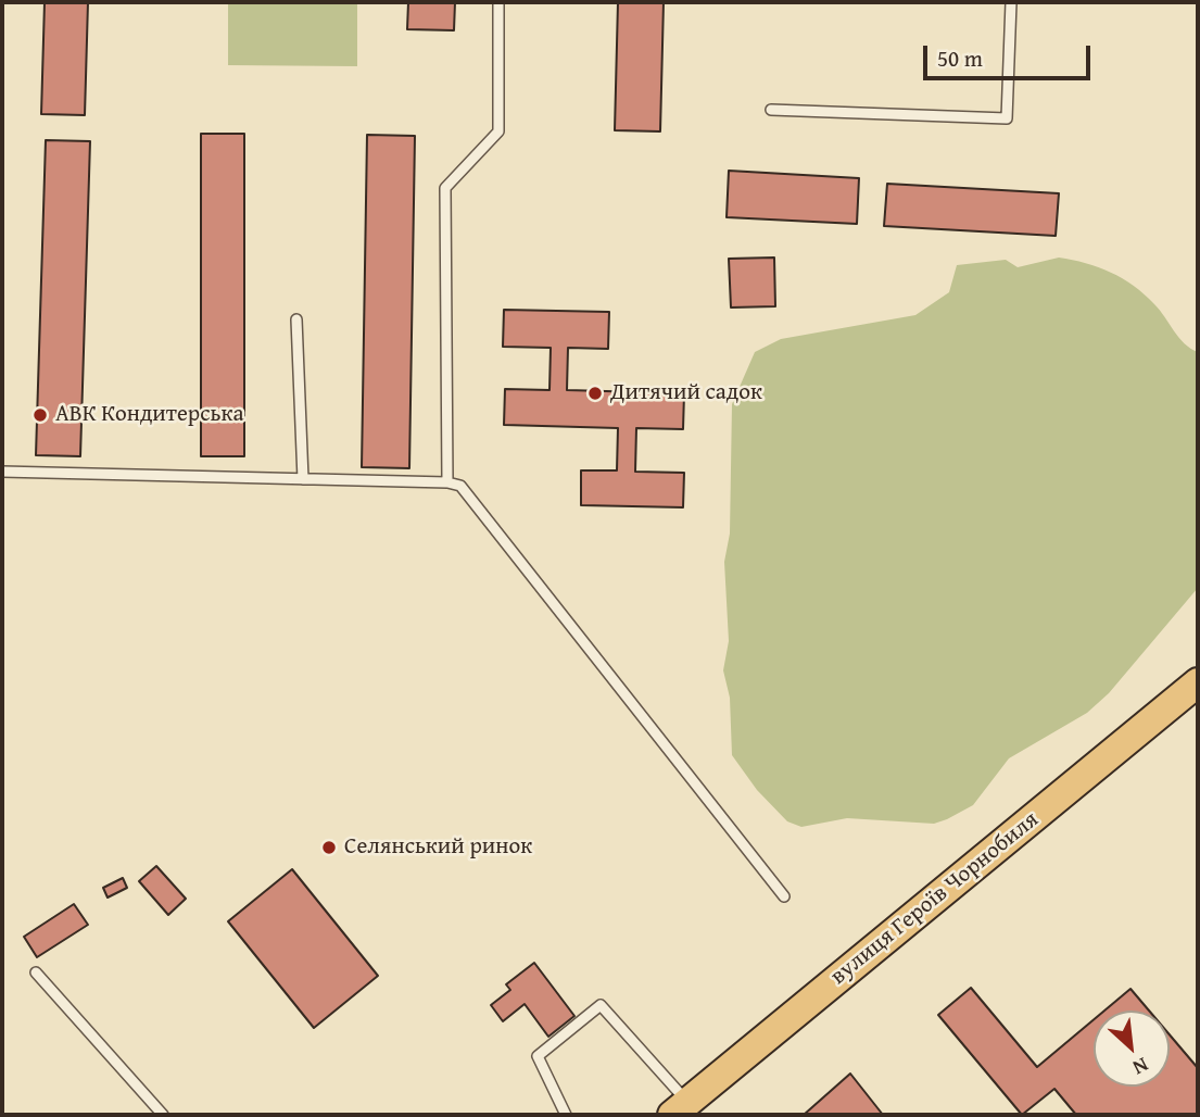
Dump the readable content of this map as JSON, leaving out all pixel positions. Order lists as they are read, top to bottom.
{
  "streets": {
    "main road": ["вулиця Героїв Чорнобиля"]
  },
  "places": ["Дитячий садок", "АВК Кондитерська", "Селянський ринок"],
  "scale_bar": "50 m",
  "north": "bottom right"
}
